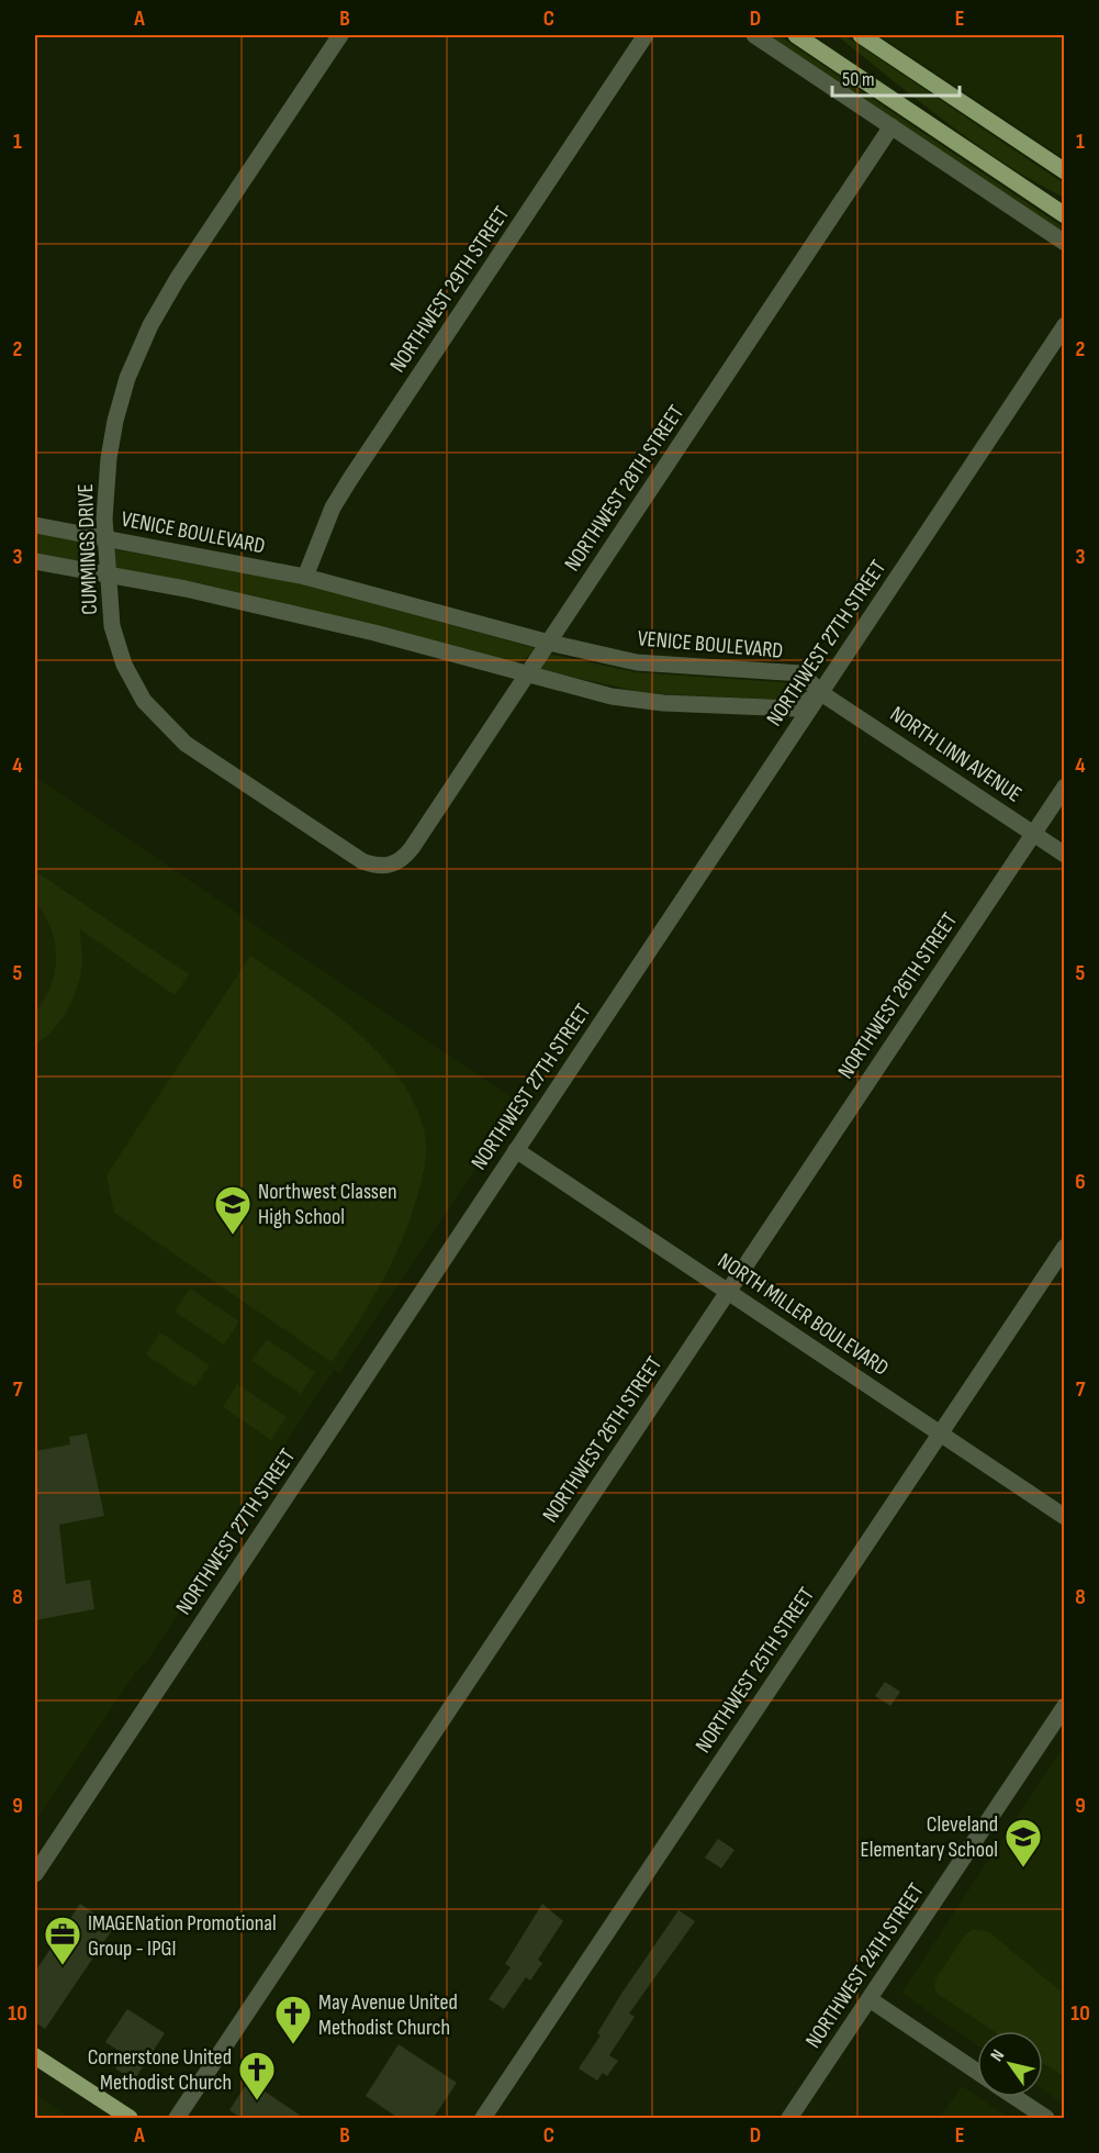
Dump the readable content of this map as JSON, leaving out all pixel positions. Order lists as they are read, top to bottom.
{
  "streets": {
    "street": [
      "NORTHWEST 29TH STREET",
      "NORTHWEST 28TH STREET",
      "VENICE BOULEVARD",
      "CUMMINGS DRIVE",
      "NORTHWEST 27TH STREET",
      "NORTH LINN AVENUE",
      "NORTHWEST 26TH STREET",
      "NORTH MILLER BOULEVARD",
      "NORTHWEST 25TH STREET",
      "NORTHWEST 24TH STREET"
    ]
  },
  "crossings": [
    ["NORTHWEST 29TH STREET", "VENICE BOULEVARD"],
    ["NORTHWEST 28TH STREET", "VENICE BOULEVARD"],
    ["NORTHWEST 28TH STREET", "CUMMINGS DRIVE"],
    ["VENICE BOULEVARD", "CUMMINGS DRIVE"],
    ["VENICE BOULEVARD", "NORTHWEST 27TH STREET"],
    ["VENICE BOULEVARD", "NORTH LINN AVENUE"],
    ["NORTHWEST 27TH STREET", "NORTH LINN AVENUE"],
    ["NORTHWEST 27TH STREET", "NORTH MILLER BOULEVARD"],
    ["NORTH LINN AVENUE", "NORTHWEST 26TH STREET"],
    ["NORTHWEST 26TH STREET", "NORTH MILLER BOULEVARD"],
    ["NORTH MILLER BOULEVARD", "NORTHWEST 25TH STREET"]
  ],
  "places": {
    "school or university": ["Northwest Classen High School", "Cleveland Elementary School"],
    "office": ["IMAGENation Promotional Group - IPGI"],
    "church": ["May Avenue United Methodist Church", "Cornerstone United Methodist Church"]
  },
  "scale_bar": "50 m",
  "north": "top left",
  "grid": {
    "columns": [
      "A",
      "B",
      "C",
      "D",
      "E"
    ],
    "rows": [
      "1",
      "2",
      "3",
      "4",
      "5",
      "6",
      "7",
      "8",
      "9",
      "10"
    ]
  }
}
